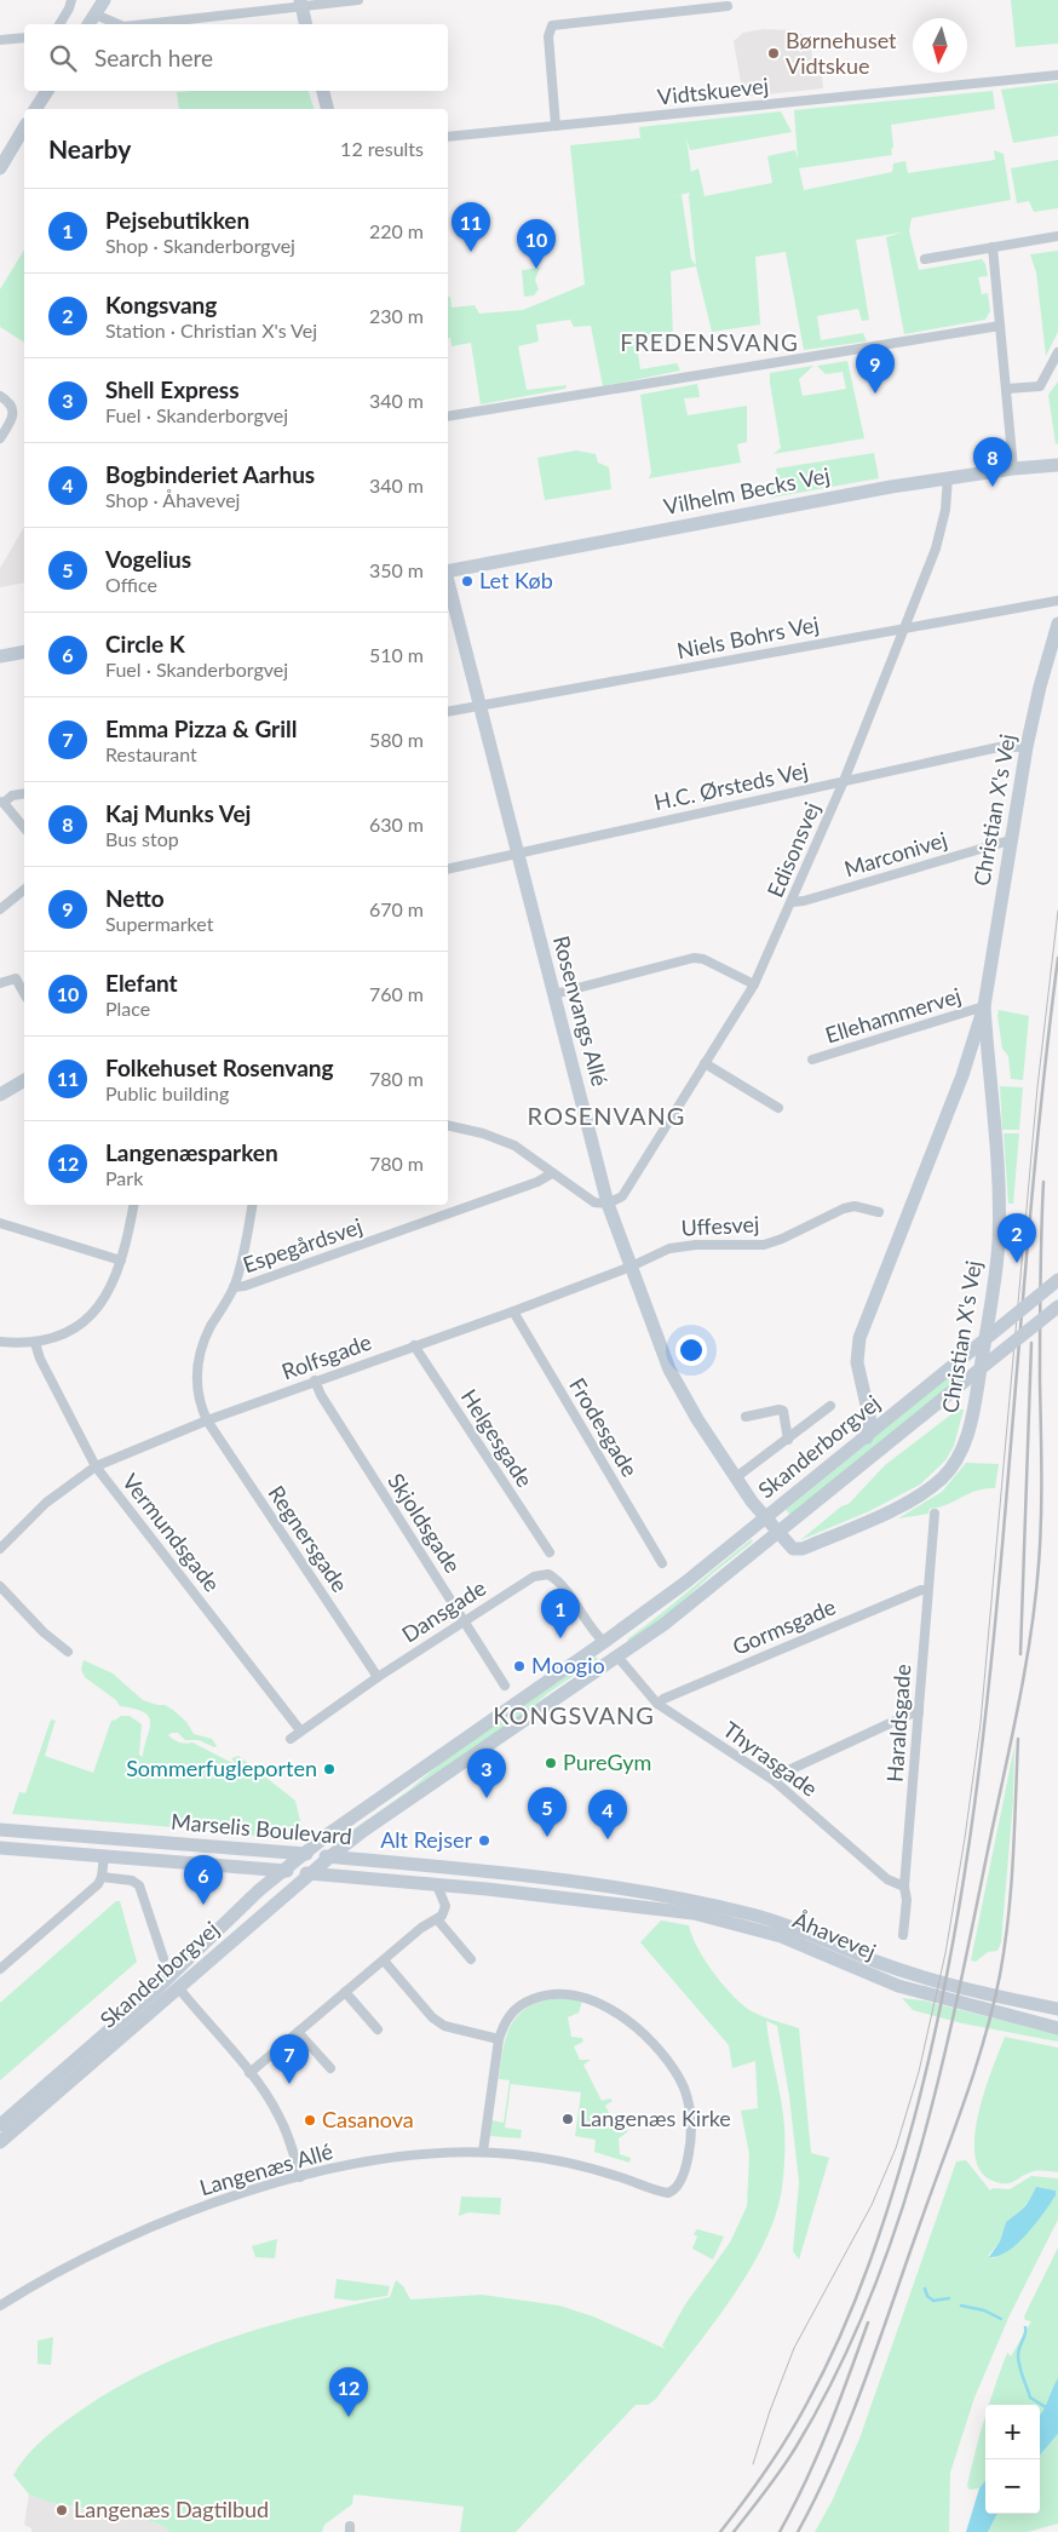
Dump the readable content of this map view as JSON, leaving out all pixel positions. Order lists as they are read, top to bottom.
{
  "streets": {
    "street": [
      "Vidtskuevej",
      "Vilhelm Becks Vej",
      "Niels Bohrs Vej",
      "H.C. Ørsteds Vej",
      "Christian X's Vej",
      "Edisonsvej",
      "Marconivej",
      "Rosenvangs Allé",
      "Ellehammervej",
      "Uffesvej",
      "Espegårdsvej",
      "Rolfsgade",
      "Frodesgade",
      "Helgesgade",
      "Skanderborgvej",
      "Skjoldsgade",
      "Vermundsgade",
      "Regnersgade",
      "Dansgade",
      "Gormsgade",
      "Haraldsgade",
      "Thyrasgade",
      "Marselis Boulevard",
      "Åhavevej",
      "Langenæs Allé"
    ]
  },
  "crossings": [
    ["Vilhelm Becks Vej", "Edisonsvej"],
    ["Niels Bohrs Vej", "Edisonsvej"],
    ["Niels Bohrs Vej", "Rosenvangs Allé"],
    ["H.C. Ørsteds Vej", "Christian X's Vej"],
    ["H.C. Ørsteds Vej", "Edisonsvej"],
    ["H.C. Ørsteds Vej", "Rosenvangs Allé"],
    ["Christian X's Vej", "Marconivej"],
    ["Christian X's Vej", "Rosenvangs Allé"],
    ["Christian X's Vej", "Ellehammervej"],
    ["Christian X's Vej", "Skanderborgvej"],
    ["Edisonsvej", "Marconivej"],
    ["Edisonsvej", "Rosenvangs Allé"],
    ["Rosenvangs Allé", "Uffesvej"],
    ["Rosenvangs Allé", "Rolfsgade"],
    ["Rosenvangs Allé", "Skanderborgvej"],
    ["Uffesvej", "Rolfsgade"],
    ["Espegårdsvej", "Regnersgade"],
    ["Rolfsgade", "Frodesgade"],
    ["Rolfsgade", "Helgesgade"],
    ["Rolfsgade", "Skjoldsgade"],
    ["Rolfsgade", "Vermundsgade"],
    ["Rolfsgade", "Regnersgade"],
    ["Skanderborgvej", "Dansgade"],
    ["Skanderborgvej", "Thyrasgade"],
    ["Skanderborgvej", "Marselis Boulevard"],
    ["Skjoldsgade", "Dansgade"],
    ["Vermundsgade", "Dansgade"],
    ["Regnersgade", "Dansgade"],
    ["Gormsgade", "Haraldsgade"],
    ["Gormsgade", "Thyrasgade"],
    ["Haraldsgade", "Thyrasgade"],
    ["Marselis Boulevard", "Åhavevej"]
  ],
  "districts": ["FREDENSVANG", "ROSENVANG", "KONGSVANG"],
  "places": [
    "Børnehuset Vidtskue",
    "Let Køb",
    "Moogio",
    "PureGym",
    "Sommerfugleporten",
    "Alt Rejser",
    "Langenæs Kirke",
    "Casanova",
    "Langenæs Dagtilbud"
  ],
  "north": "bottom",
  "page": {
    "search": "Search here",
    "heading": ["Nearby", "12 results"],
    "list": [
      {
        "mark": "1",
        "name": "Pejsebutikken",
        "note": "Shop · Skanderborgvej",
        "value": "220 m"
      },
      {
        "mark": "2",
        "name": "Kongsvang",
        "note": "Station · Christian X's Vej",
        "value": "230 m"
      },
      {
        "mark": "3",
        "name": "Shell Express",
        "note": "Fuel · Skanderborgvej",
        "value": "340 m"
      },
      {
        "mark": "4",
        "name": "Bogbinderiet Aarhus",
        "note": "Shop · Åhavevej",
        "value": "340 m"
      },
      {
        "mark": "5",
        "name": "Vogelius",
        "note": "Office",
        "value": "350 m"
      },
      {
        "mark": "6",
        "name": "Circle K",
        "note": "Fuel · Skanderborgvej",
        "value": "510 m"
      },
      {
        "mark": "7",
        "name": "Emma Pizza & Grill",
        "note": "Restaurant",
        "value": "580 m"
      },
      {
        "mark": "8",
        "name": "Kaj Munks Vej",
        "note": "Bus stop",
        "value": "630 m"
      },
      {
        "mark": "9",
        "name": "Netto",
        "note": "Supermarket",
        "value": "670 m"
      },
      {
        "mark": "10",
        "name": "Elefant",
        "note": "Place",
        "value": "760 m"
      },
      {
        "mark": "11",
        "name": "Folkehuset Rosenvang",
        "note": "Public building",
        "value": "780 m"
      },
      {
        "mark": "12",
        "name": "Langenæsparken",
        "note": "Park",
        "value": "780 m"
      }
    ],
    "pins": [
      "11",
      "10",
      "9",
      "8",
      "2",
      "1",
      "3",
      "5",
      "4",
      "6",
      "7",
      "12"
    ],
    "map_buttons": ["+", "−"]
  }
}
